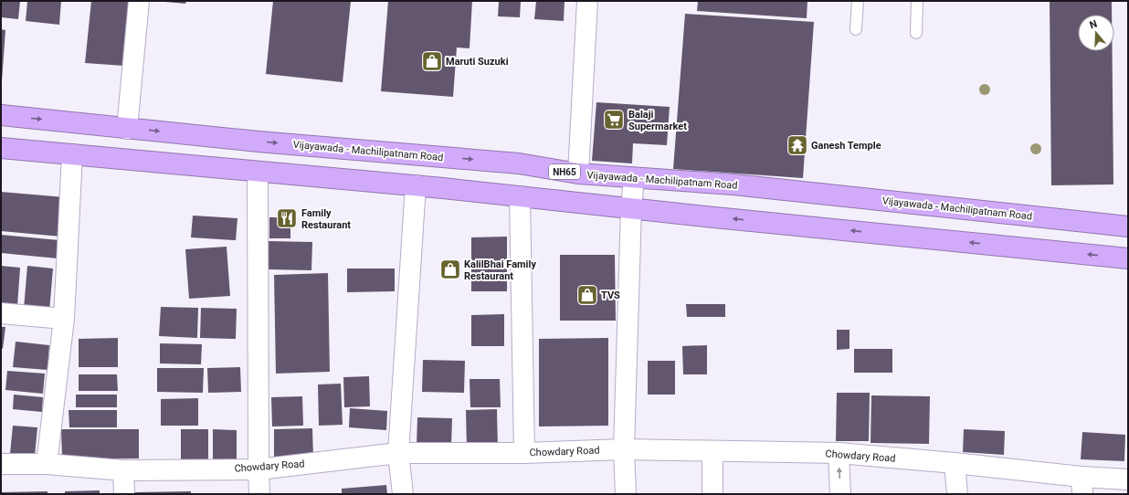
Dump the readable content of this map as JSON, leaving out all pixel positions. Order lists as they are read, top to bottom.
{
  "streets": {
    "highway": ["Vijayawada - Machilipatnam Road", "NH65"],
    "street": ["Chowdary Road"]
  },
  "places": {
    "shop": ["Maruti Suzuki", "KalilBhai Family Restaurant", "TVS"],
    "supermarket": ["Balaji Supermarket"],
    "temple": ["Ganesh Temple"],
    "restaurant": ["Family Restaurant"]
  },
  "north": "top"
}
